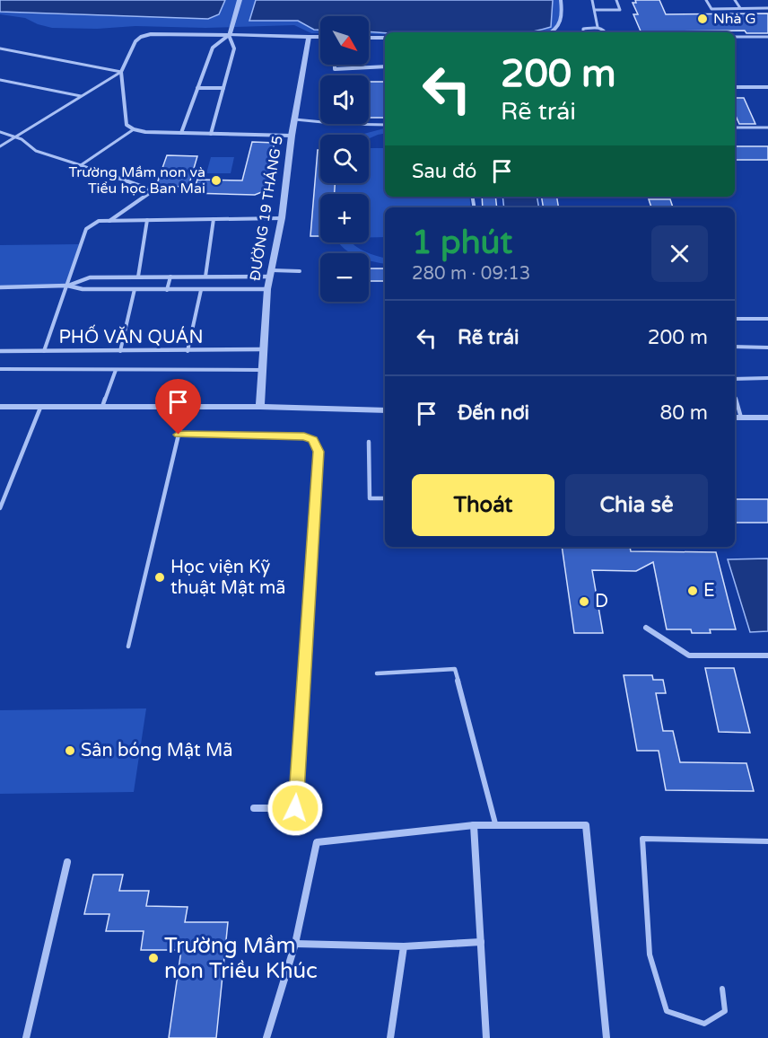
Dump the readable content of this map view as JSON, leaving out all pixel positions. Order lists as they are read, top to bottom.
{
  "streets": {
    "street": ["ĐƯỜNG 19 THÁNG 5", "PHỐ VĂN QUÁN"]
  },
  "crossings": [
    ["ĐƯỜNG 19 THÁNG 5", "PHỐ VĂN QUÁN"]
  ],
  "places": [
    "Nhà G",
    "Trường Mầm non và Tiểu học Ban Mai",
    "Học viện Kỹ thuật Mật mã",
    "E",
    "D",
    "Sân bóng Mật Mã",
    "Trường Mầm non Triều Khúc"
  ],
  "north": "bottom right",
  "page": {
    "map_buttons": ["+", "−"],
    "turn": ["200 m", "Rẽ trái"],
    "then": "Sau đó",
    "heading": ["1 phút", "280 m · 09:13"],
    "list": [
      {
        "name": "Rẽ trái",
        "value": "200 m"
      },
      {
        "name": "Đến nơi",
        "value": "80 m"
      }
    ],
    "buttons": ["Thoát", "Chia sẻ"]
  }
}
